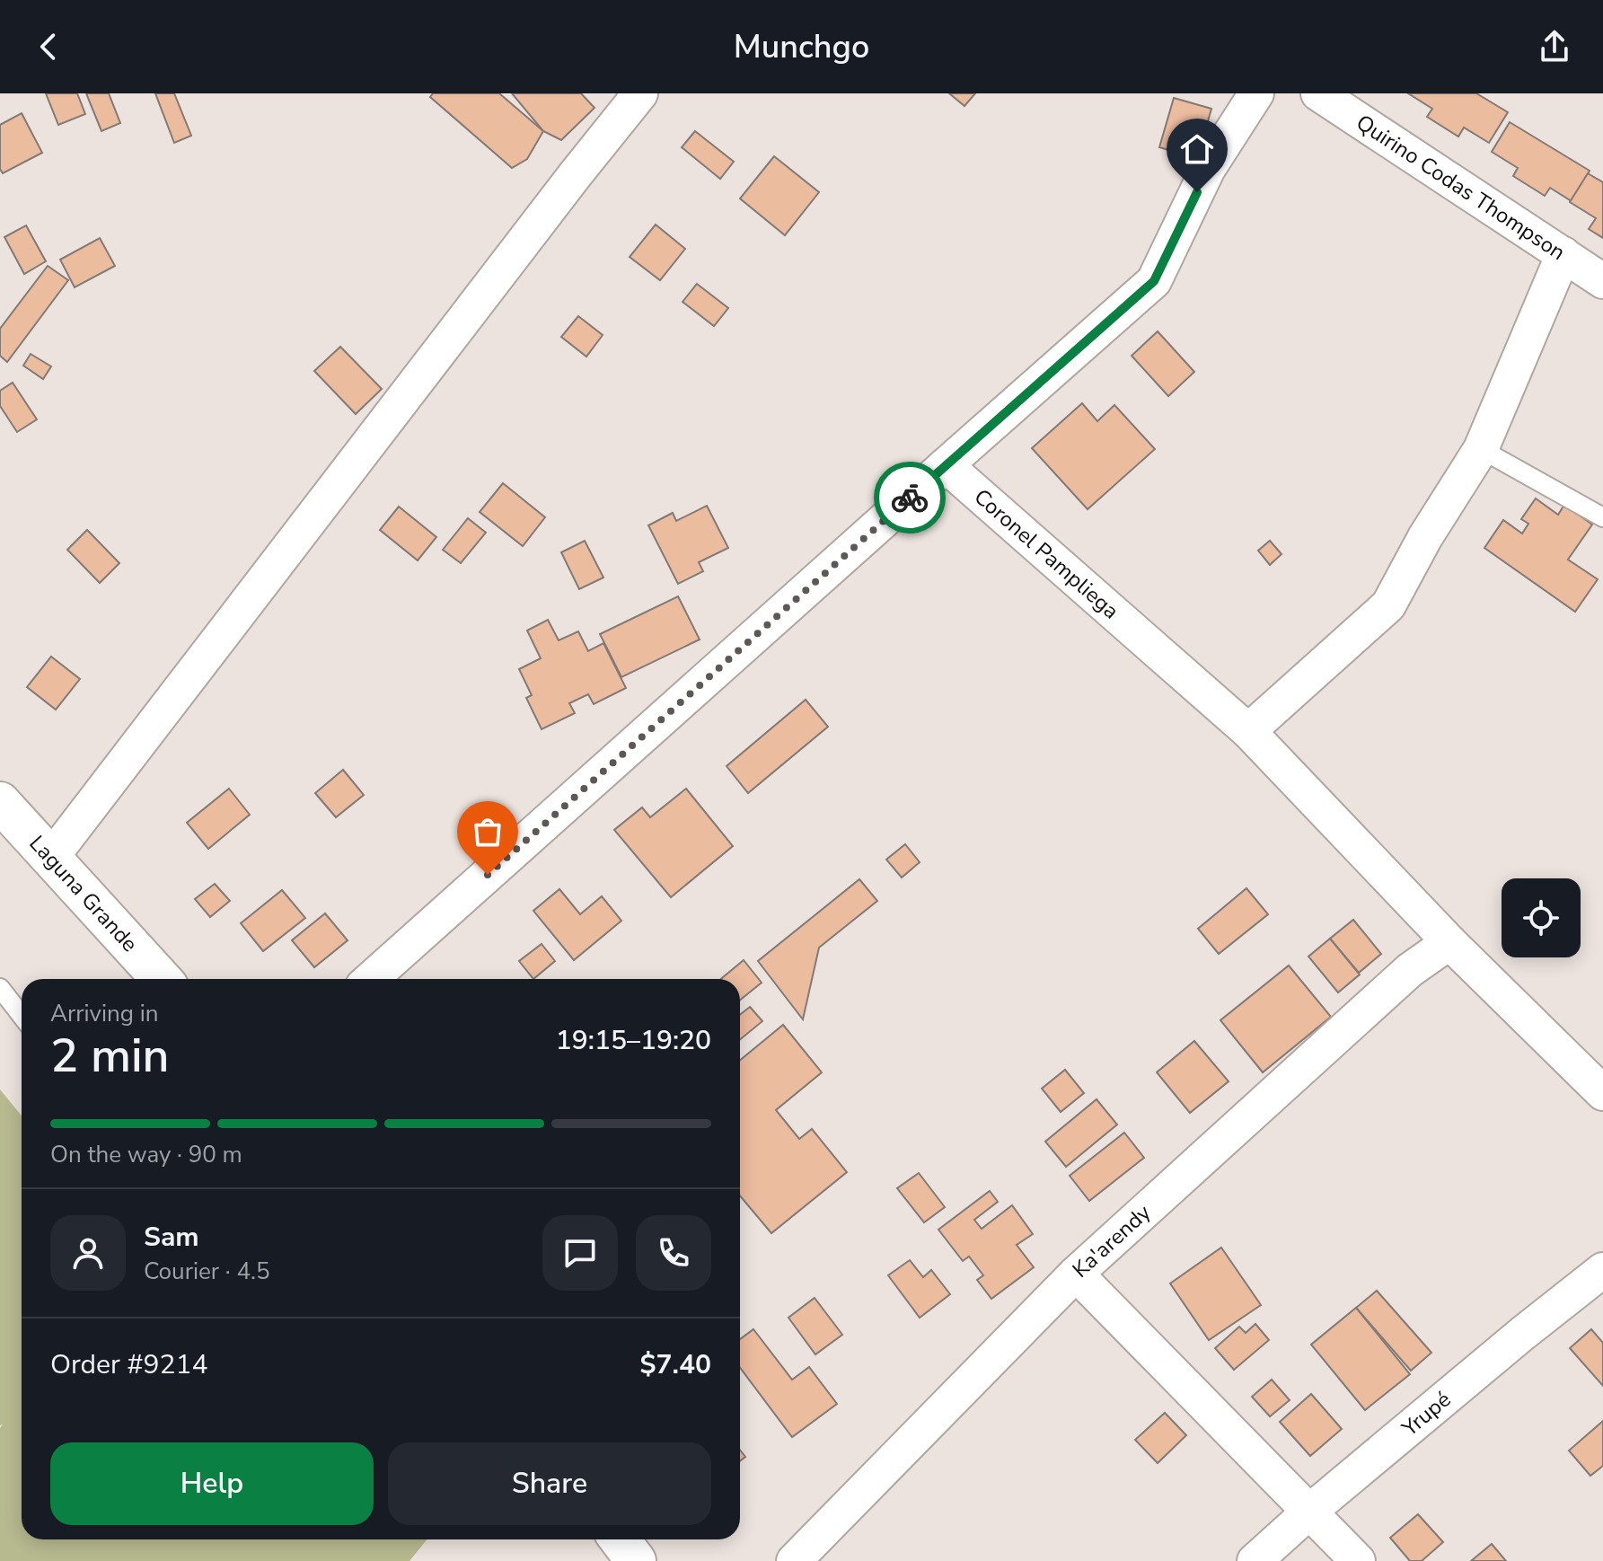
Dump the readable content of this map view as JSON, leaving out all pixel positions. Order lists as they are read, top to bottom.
{
  "streets": {
    "main road": ["Laguna Grande"],
    "street": [
      "Quirino Codas Thompson",
      "Coronel Pampliega",
      "Ka'arendy",
      "Yrupé"
    ]
  },
  "crossings": [
    ["Coronel Pampliega", "Ka'arendy"]
  ],
  "page": {
    "header": "Munchgo",
    "heading": ["2 min", "Arriving in", "19:15–19:20"],
    "panel": [
      "Sam",
      "Courier · 4.5",
      "Order #9214",
      "$7.40"
    ],
    "bar": "On the way · 90 m",
    "buttons": ["Help", "Share"]
  }
}
